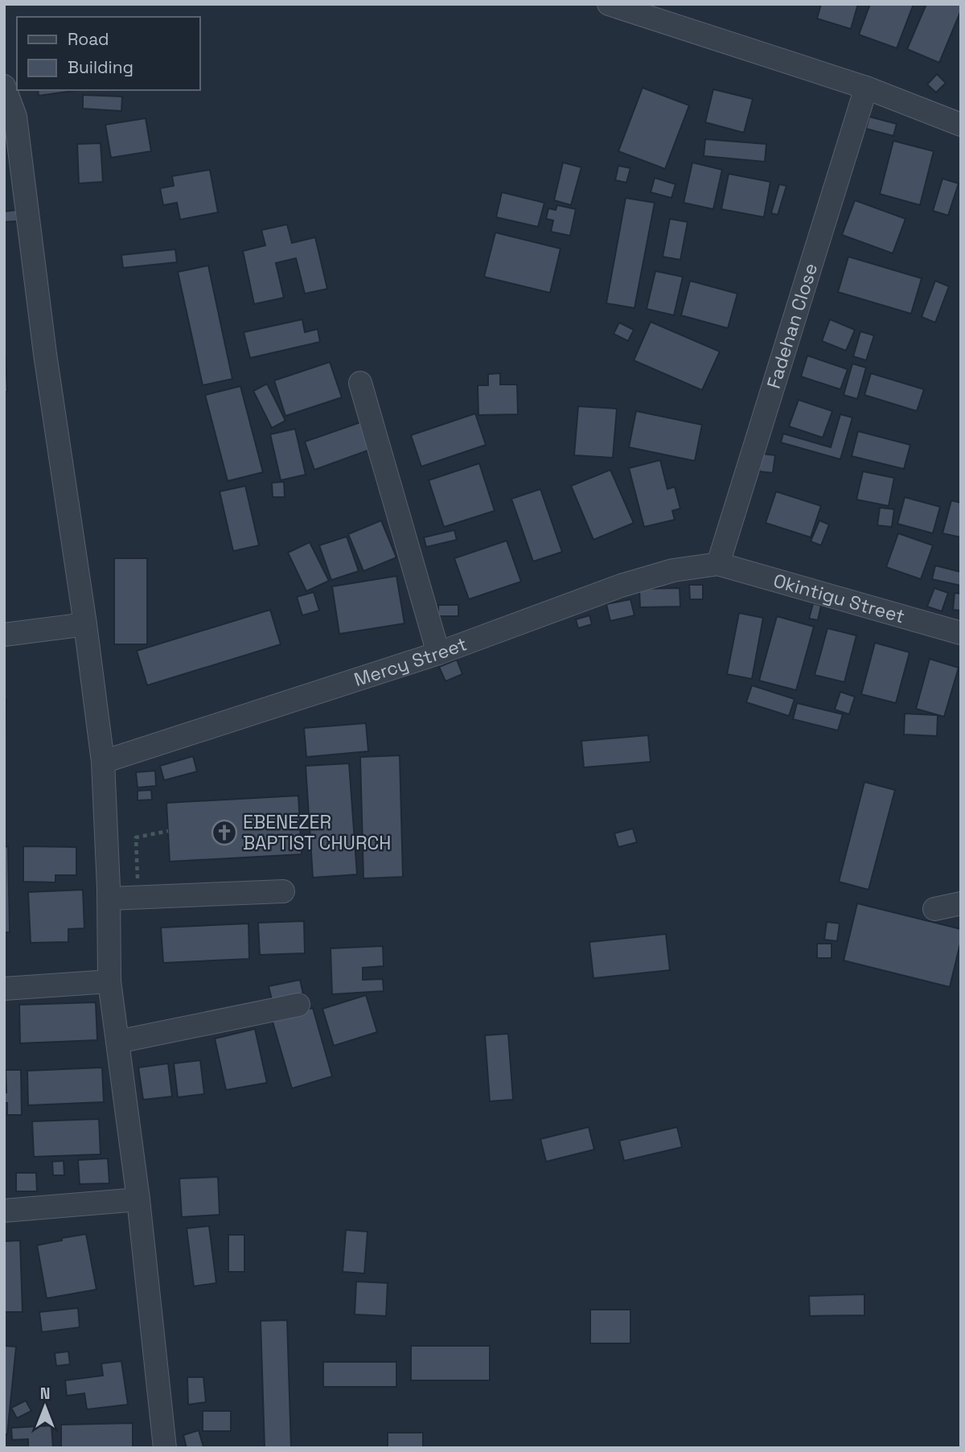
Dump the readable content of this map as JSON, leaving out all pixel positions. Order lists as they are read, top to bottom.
{
  "streets": {
    "street": ["Fadehan Close", "Okintigu Street", "Mercy Street"]
  },
  "crossings": [
    ["Fadehan Close", "Okintigu Street"],
    ["Fadehan Close", "Mercy Street"],
    ["Okintigu Street", "Mercy Street"]
  ],
  "places": {
    "church": ["EBENEZER BAPTIST CHURCH"]
  },
  "legend": ["Road", "Building"],
  "north": "top"
}
